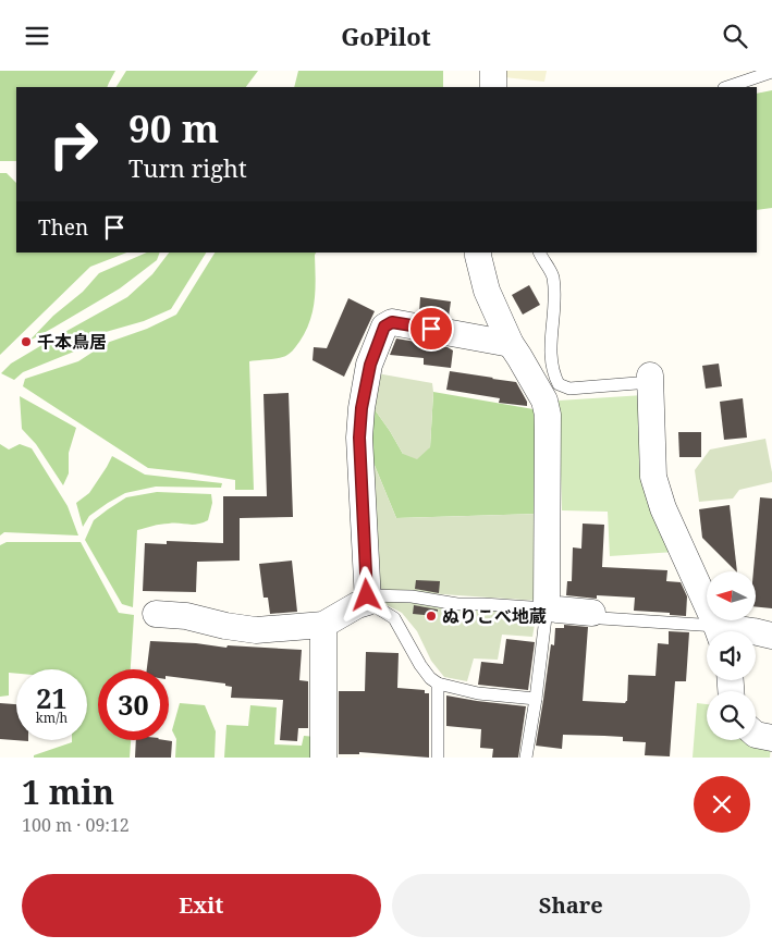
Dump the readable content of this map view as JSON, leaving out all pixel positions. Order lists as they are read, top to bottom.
{
  "places": ["千本鳥居", "ぬりこべ地蔵"],
  "north": "left",
  "page": {
    "header": "GoPilot",
    "turn": ["90 m", "Turn right"],
    "then": "Then",
    "speed": "21 km/h",
    "limit": "30",
    "heading": ["1 min", "100 m · 09:12"],
    "buttons": ["Exit", "Share"]
  }
}
